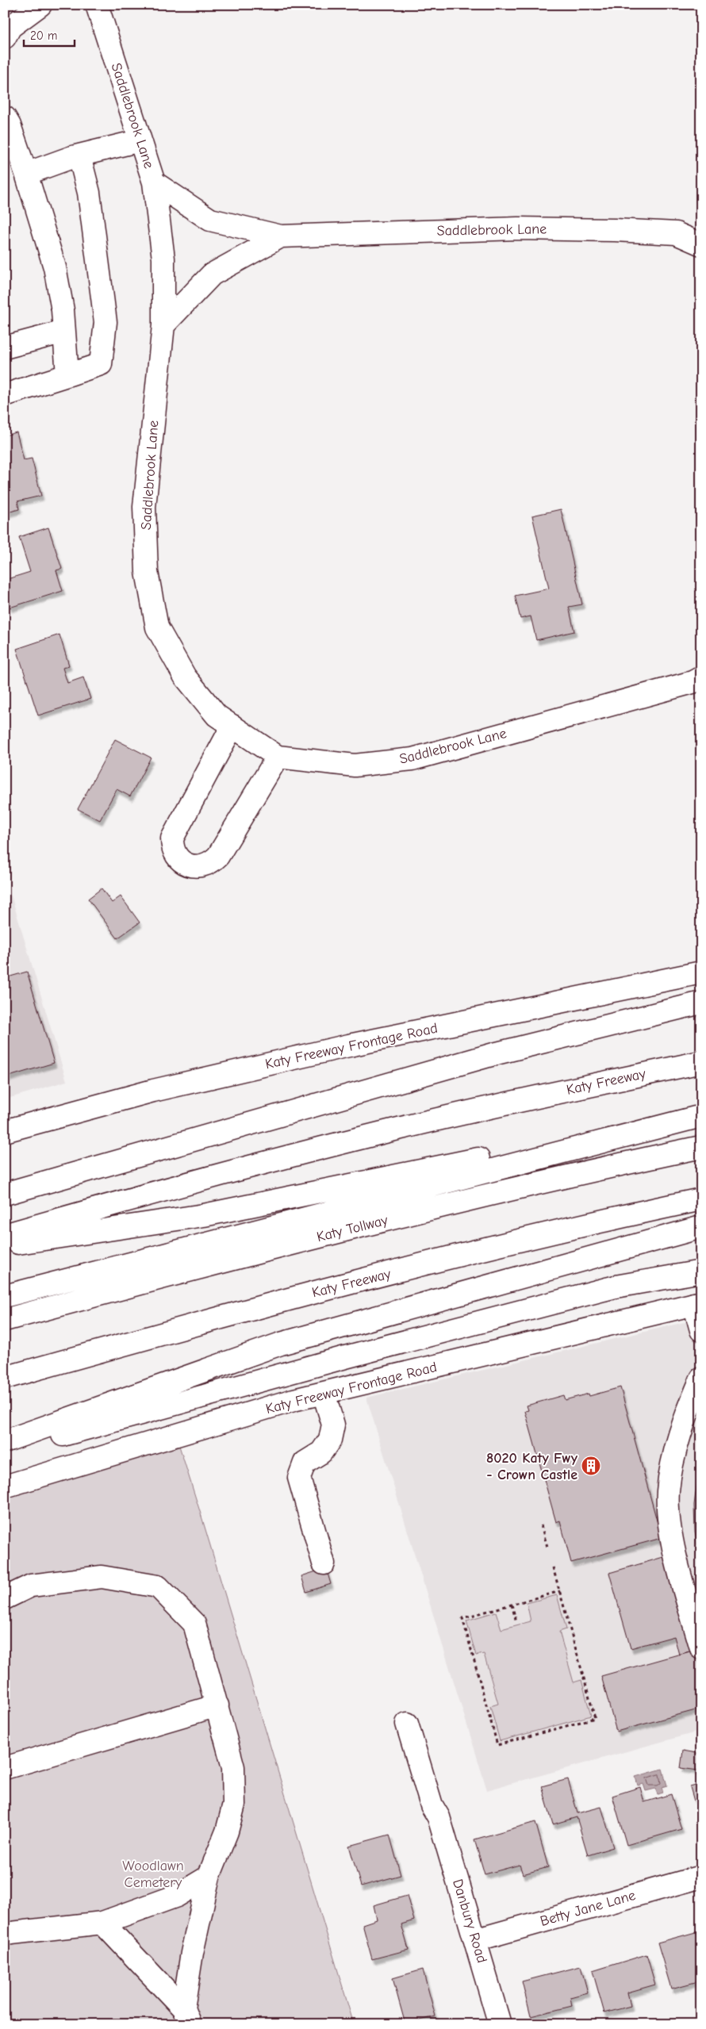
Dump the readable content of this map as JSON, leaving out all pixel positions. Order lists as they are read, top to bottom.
{
  "streets": {
    "main road": [
      "Saddlebrook Lane",
      "Katy Freeway Frontage Road",
      "Katy Freeway",
      "Katy Tollway",
      "Betty Jane Lane",
      "Danbury Road"
    ]
  },
  "crossings": [
    ["Betty Jane Lane", "Danbury Road"]
  ],
  "parks": ["Woodlawn Cemetery"],
  "places": {
    "building": ["8020 Katy Fwy - Crown Castle"]
  },
  "scale_bar": "20 m"
}
